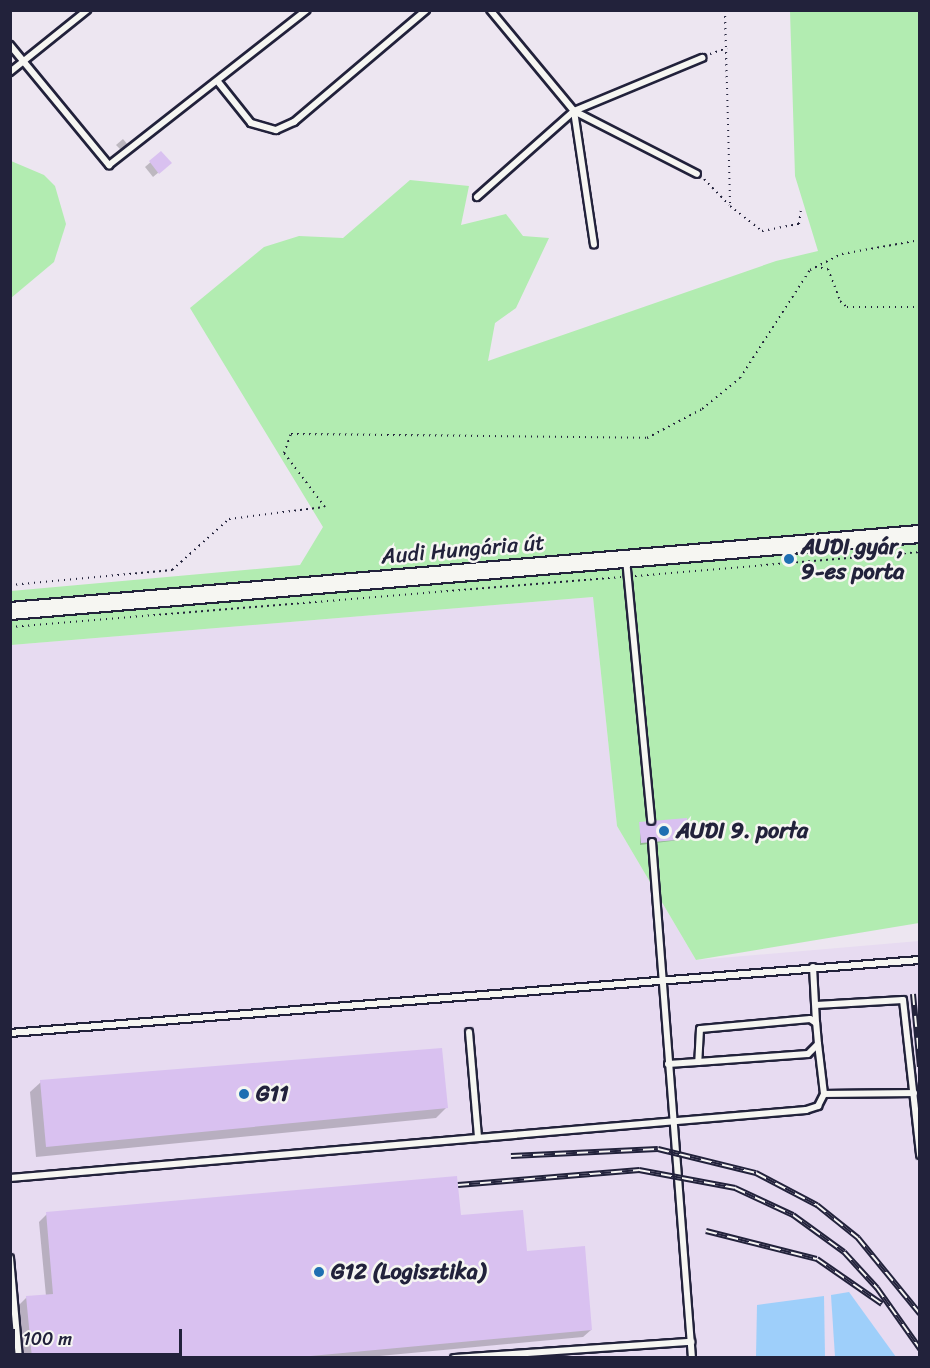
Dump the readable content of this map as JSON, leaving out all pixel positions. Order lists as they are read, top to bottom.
{
  "streets": {
    "street": ["Audi Hungária út"]
  },
  "places": [
    "AUDI gyár, 9-es porta",
    "AUDI 9. porta",
    "G11",
    "G12 (Logisztika)"
  ],
  "scale_bar": "100 m"
}
